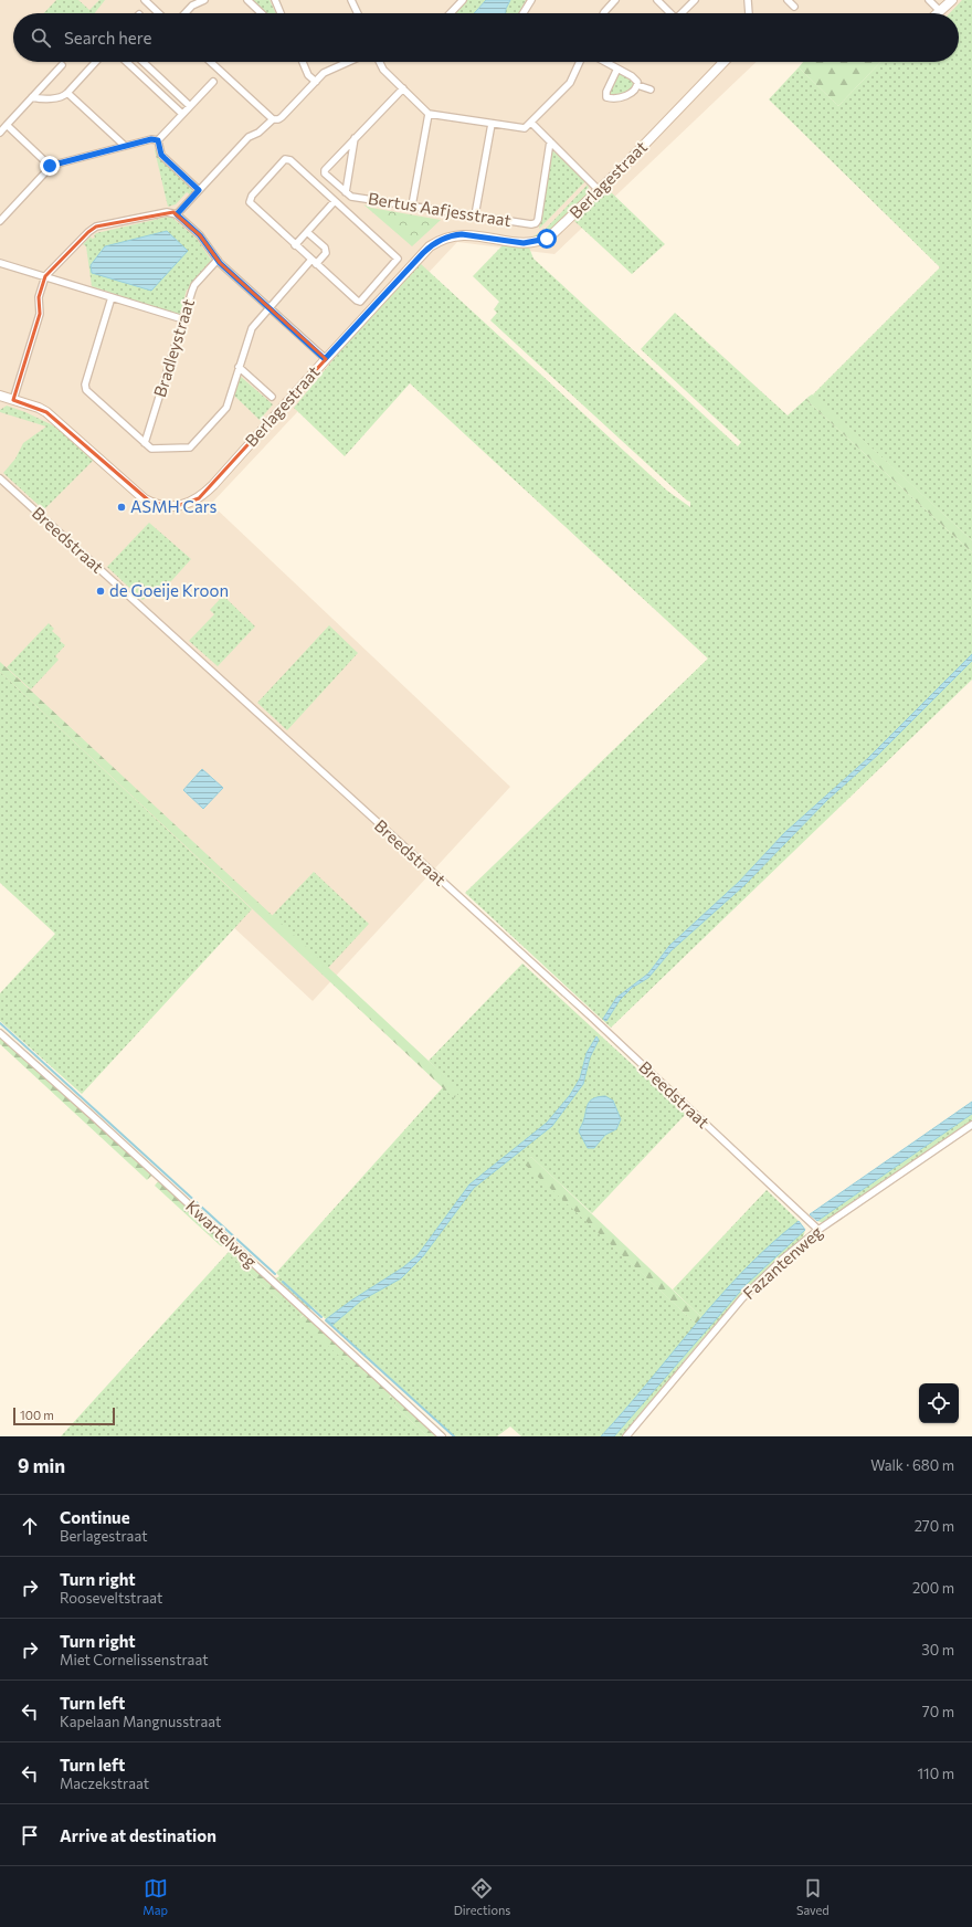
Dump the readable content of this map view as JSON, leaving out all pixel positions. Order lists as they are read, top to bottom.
{
  "streets": {
    "street": [
      "Berlagestraat",
      "Bertus Aafjesstraat",
      "Bradleystraat",
      "Breedstraat",
      "Kwartelweg",
      "Fazantenweg"
    ]
  },
  "crossings": [
    ["Breedstraat", "Fazantenweg"]
  ],
  "places": ["ASMH Cars", "de Goeije Kroon"],
  "scale_bar": "100 m",
  "page": {
    "search": "Search here",
    "scale": "100 m",
    "heading": ["9 min", "Walk · 680 m"],
    "list": [
      ["Continue", "Berlagestraat", "270 m"],
      ["Turn right", "Rooseveltstraat", "200 m"],
      ["Turn right", "Miet Cornelissenstraat", "30 m"],
      ["Turn left", "Kapelaan Mangnusstraat", "70 m"],
      ["Turn left", "Maczekstraat", "110 m"],
      "Arrive at destination"
    ],
    "nav": ["Map", "Directions", "Saved"]
  }
}
